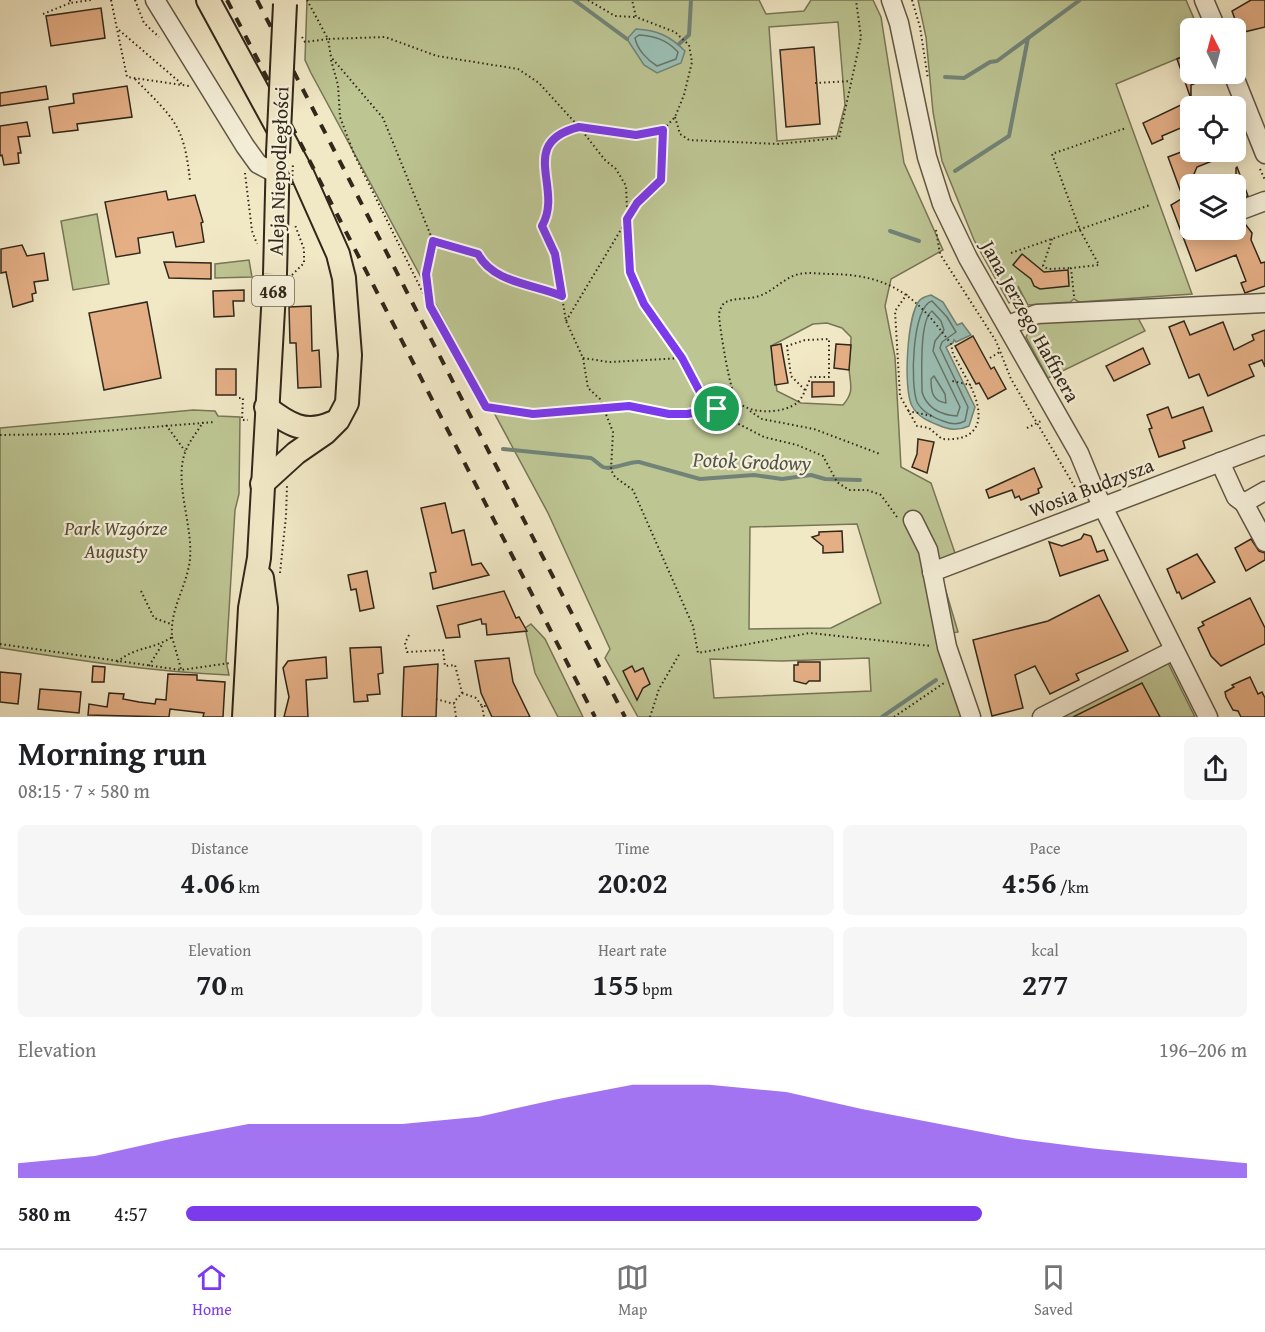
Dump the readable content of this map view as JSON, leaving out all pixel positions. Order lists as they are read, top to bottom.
{
  "streets": {
    "main road": ["Aleja Niepodległości", "468"],
    "street": ["Jana Jerzego Haffnera", "Wosia Budzysza"]
  },
  "crossings": [
    ["Jana Jerzego Haffnera", "Wosia Budzysza"]
  ],
  "water": ["Potok Grodowy"],
  "parks": ["Park Wzgórze Augusty"],
  "north": "top",
  "page": {
    "heading": ["Morning run", "08:15 · 7 × 580 m"],
    "stats": [
      ["Distance", "4.06 km"],
      ["Time", "20:02"],
      ["Pace", "4:56 /km"],
      ["Elevation", "70 m"],
      ["Heart rate", "155 bpm"],
      ["kcal", "277"]
    ],
    "chart": ["Elevation", "196–206 m"],
    "list": [
      {
        "name": "580 m",
        "note": "4:57"
      }
    ],
    "tabs": ["Home", "Map", "Saved"]
  }
}
